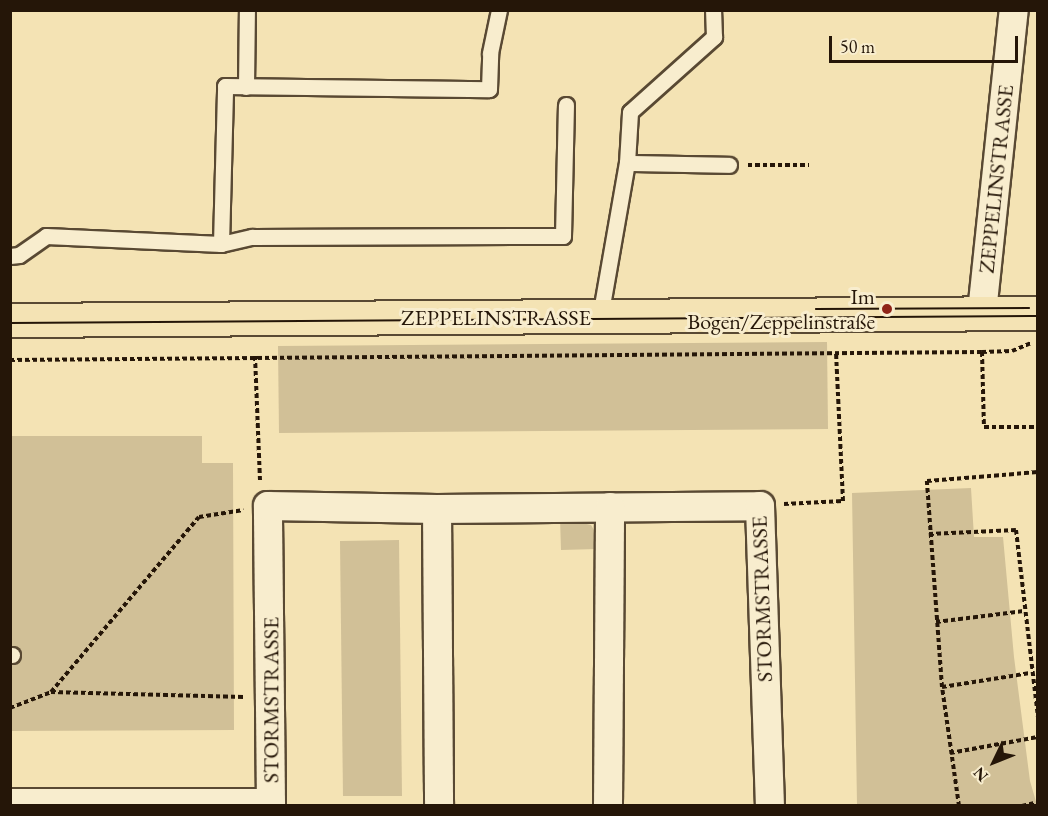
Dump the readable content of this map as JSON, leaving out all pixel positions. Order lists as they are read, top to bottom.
{
  "streets": {
    "main road": ["ZEPPELINSTRASSE"],
    "street": ["STORMSTRASSE"]
  },
  "places": ["Im Bogen/Zeppelinstraße"],
  "scale_bar": "50 m",
  "north": "bottom left"
}
